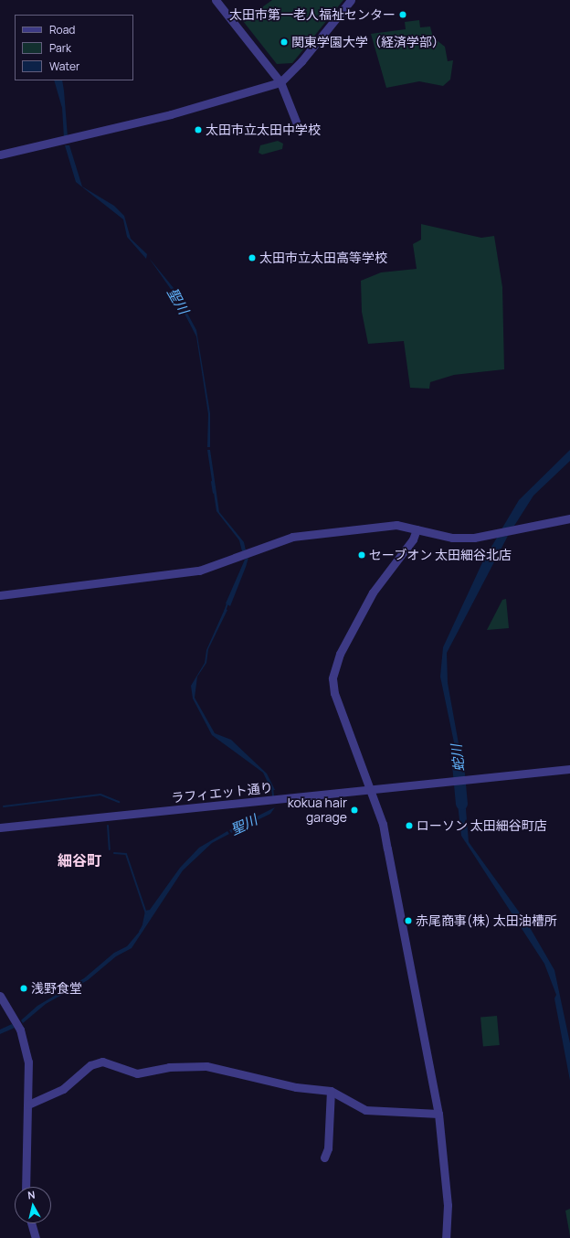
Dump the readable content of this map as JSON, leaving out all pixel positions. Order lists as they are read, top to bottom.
{
  "streets": {
    "street": ["ラフィエット通り"]
  },
  "districts": ["細谷町"],
  "water": ["聖川", "蛇川"],
  "places": [
    "太田市第一老人福祉センター",
    "関東学園大学（経済学部）",
    "太田市立太田中学校",
    "太田市立太田高等学校",
    "セーブオン 太田細谷北店",
    "kokua hair garage",
    "ローソン 太田細谷町店",
    "赤尾商事(株) 太田油槽所",
    "浅野食堂"
  ],
  "legend": ["Road", "Park", "Water"],
  "north": "top"
}
